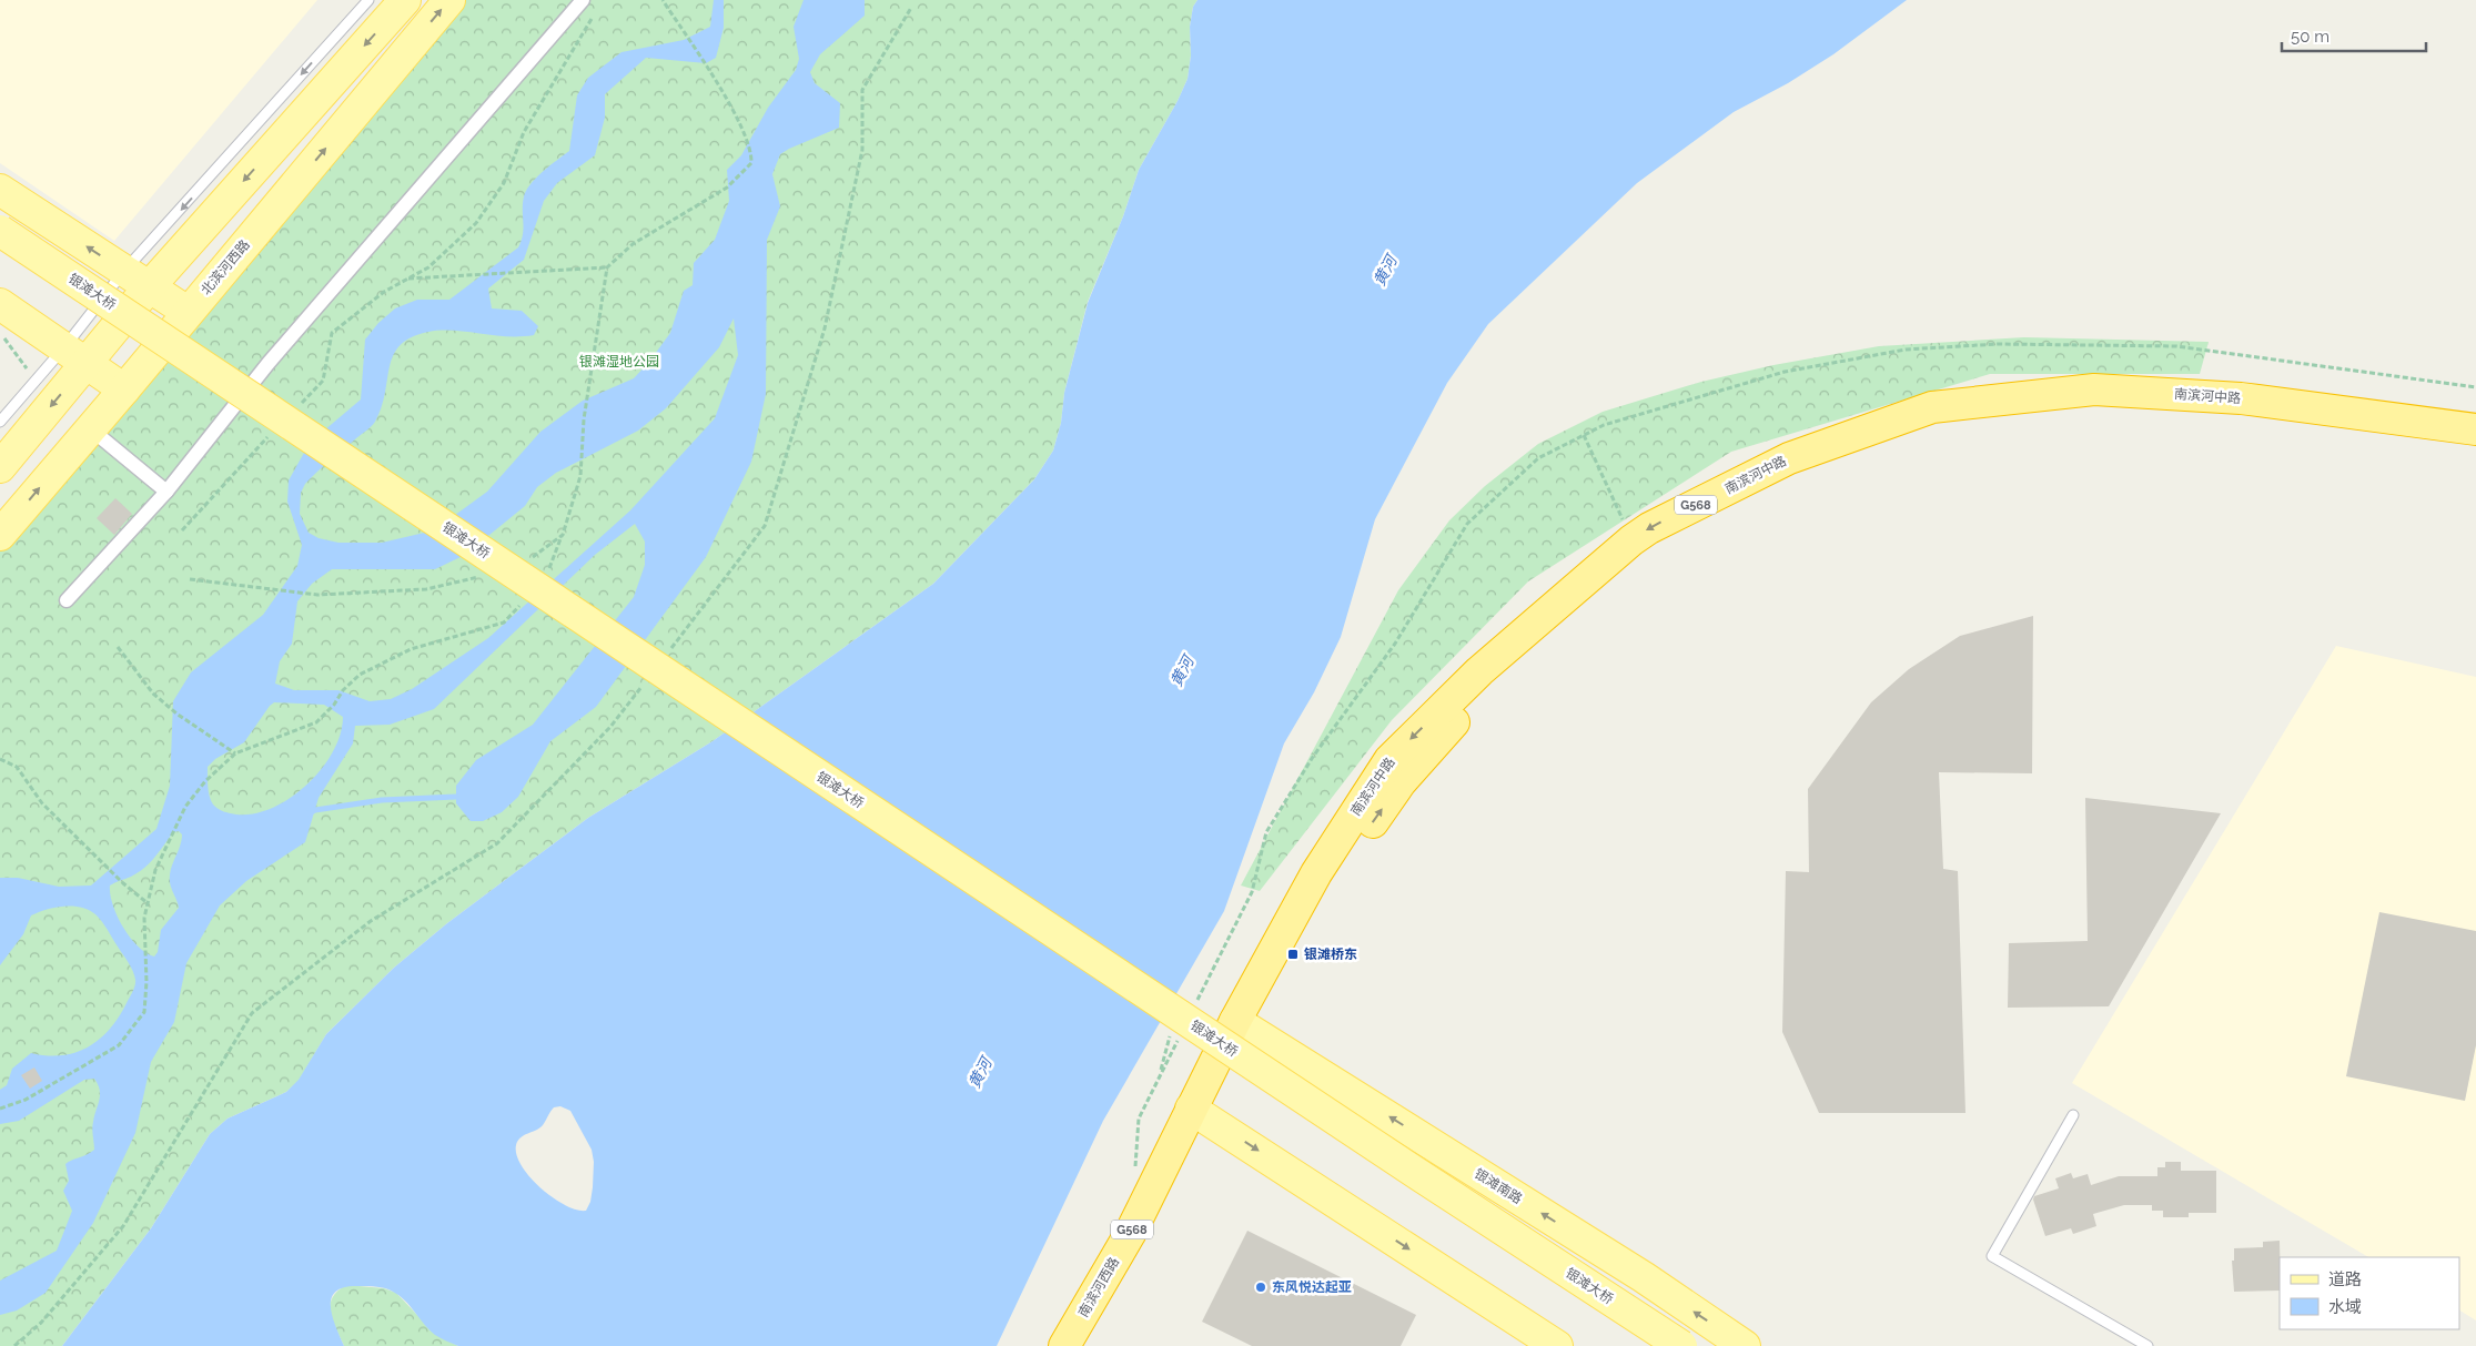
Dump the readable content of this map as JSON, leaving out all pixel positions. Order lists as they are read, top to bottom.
{
  "streets": {
    "highway": ["南滨河中路", "G568", "南滨河西路"],
    "main road": ["北滨河西路", "银滩大桥", "银滩南路"]
  },
  "crossings": [
    ["南滨河中路", "银滩南路"],
    ["南滨河中路", "南滨河西路"]
  ],
  "water": ["黄河"],
  "parks": ["银滩湿地公园"],
  "places": {
    "transit": ["银滩桥东"],
    "other": ["东风悦达起亚"]
  },
  "legend": ["道路", "水域"],
  "scale_bar": "50 m"
}
